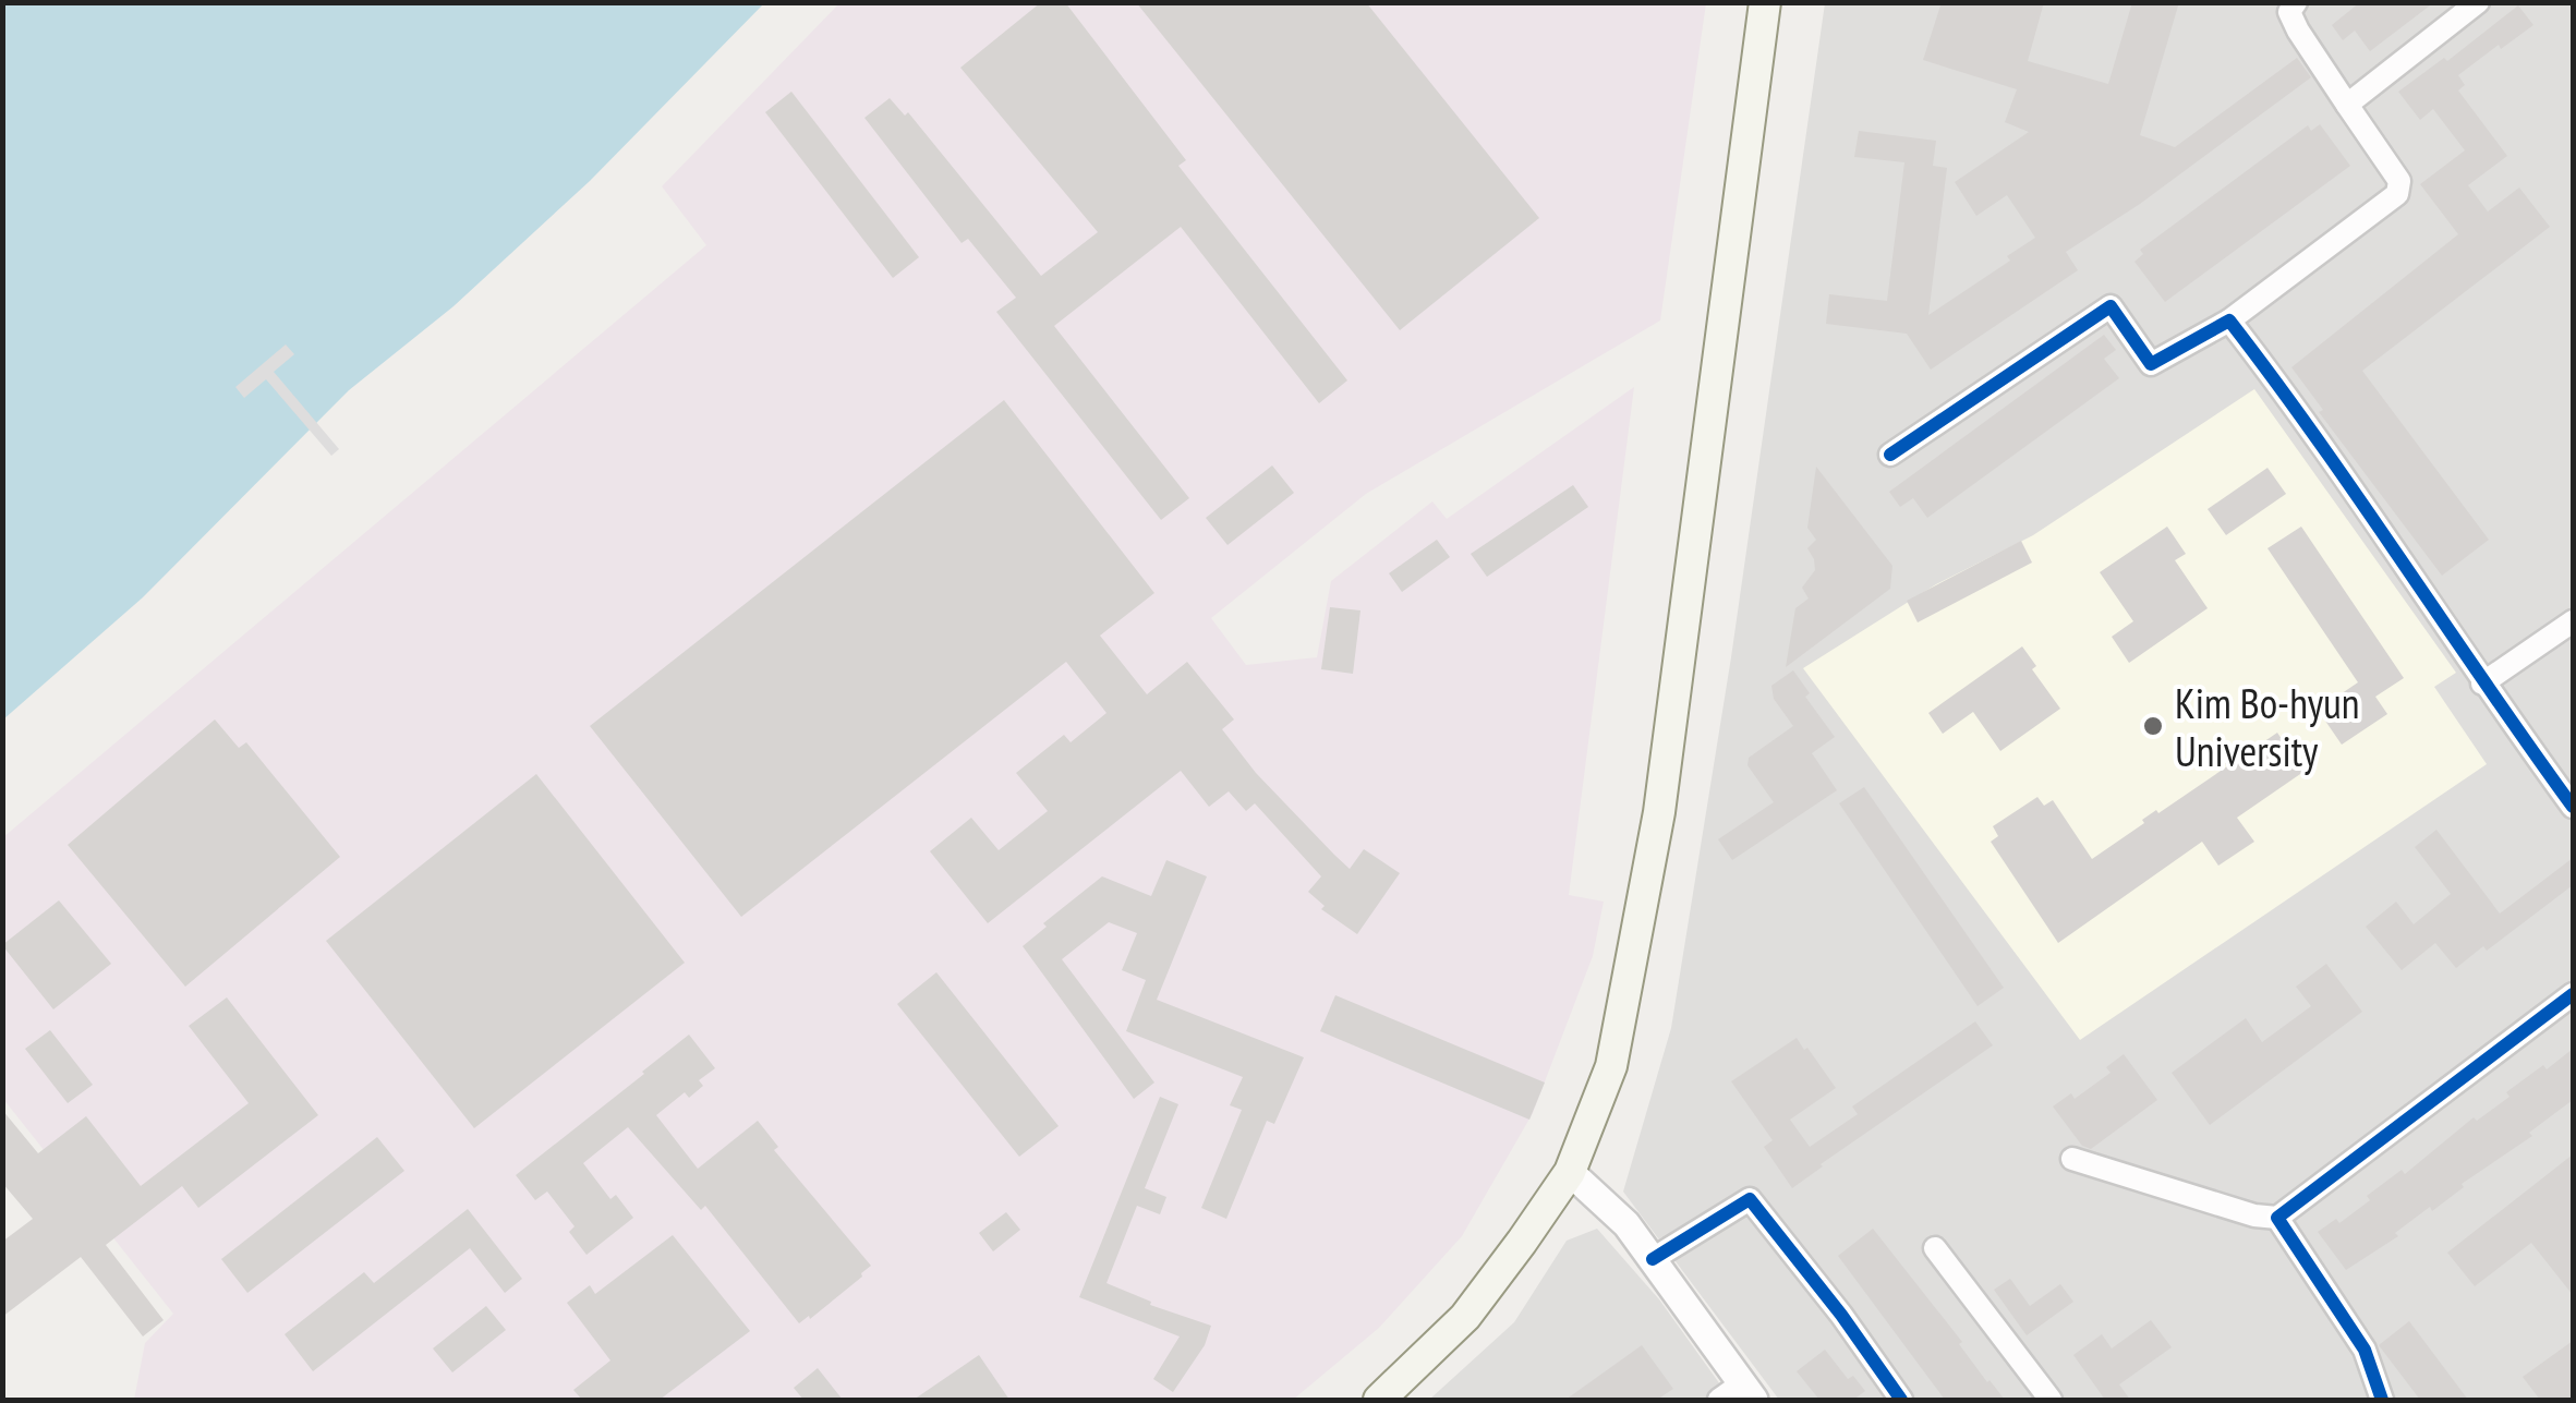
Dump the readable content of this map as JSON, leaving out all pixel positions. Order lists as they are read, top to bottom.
{
  "places": ["Kim Bo-hyun University"]
}
